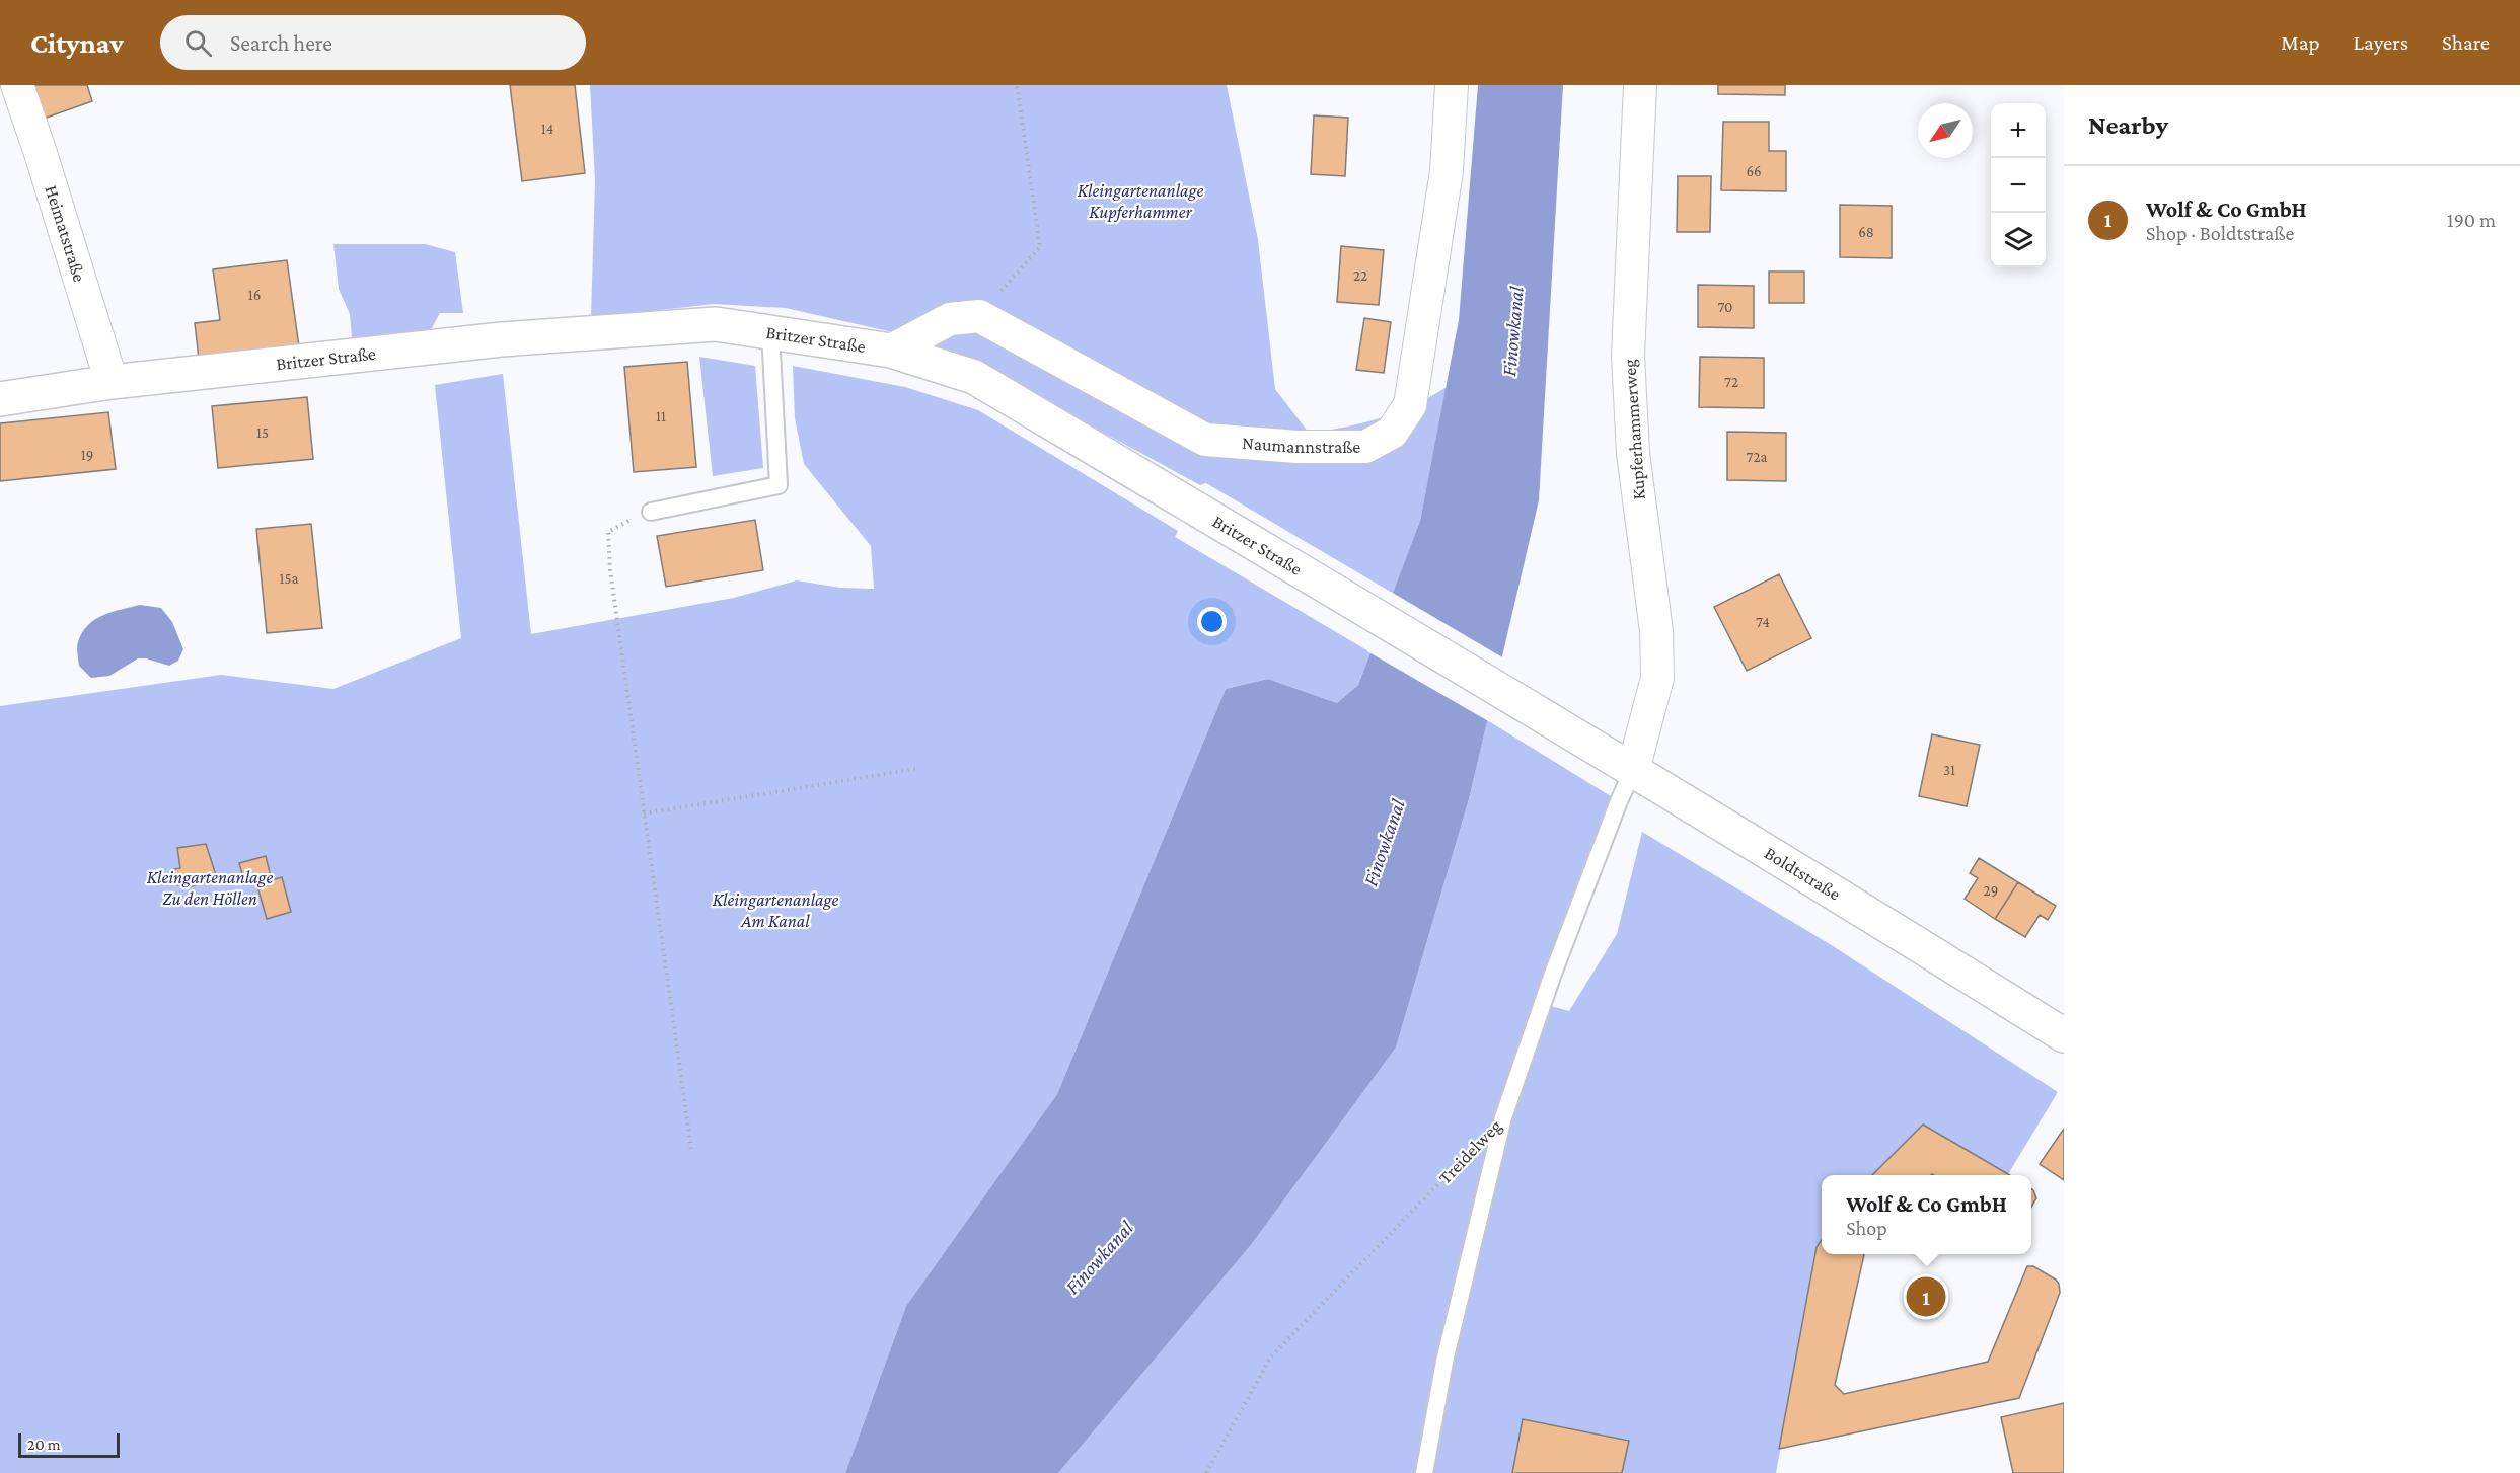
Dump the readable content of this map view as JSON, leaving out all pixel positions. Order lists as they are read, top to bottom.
{
  "streets": {
    "main road": ["Britzer Straße", "Boldtstraße"],
    "street": ["Heimatstraße", "Kupferhammerweg", "Naumannstraße"],
    "lane": ["Treidelweg"]
  },
  "crossings": [
    ["Heimatstraße", "Britzer Straße"],
    ["Britzer Straße", "Boldtstraße"],
    ["Kupferhammerweg", "Boldtstraße"],
    ["Kupferhammerweg", "Treidelweg"],
    ["Boldtstraße", "Treidelweg"]
  ],
  "water": ["Finowkanal"],
  "parks": ["Kleingartenanlage Kupferhammer", "Kleingartenanlage Zu den Höllen", "Kleingartenanlage Am Kanal"],
  "house_numbers": [
    "14",
    "66",
    "68",
    "22",
    "16",
    "70",
    "72",
    "11",
    "15",
    "19",
    "72a",
    "15a",
    "74",
    "31",
    "29"
  ],
  "scale_bar": "20 m",
  "north": "bottom left",
  "page": {
    "header": "Citynav",
    "search": "Search here",
    "nav": ["Map", "Layers", "Share"],
    "heading": "Nearby",
    "map_buttons": ["+", "−"],
    "list": [
      {
        "mark": "1",
        "name": "Wolf & Co GmbH",
        "note": "Shop · Boldtstraße",
        "value": "190 m"
      }
    ],
    "popup": ["Wolf & Co GmbH", "Shop"],
    "pins": "1",
    "scale": "20 m"
  }
}
